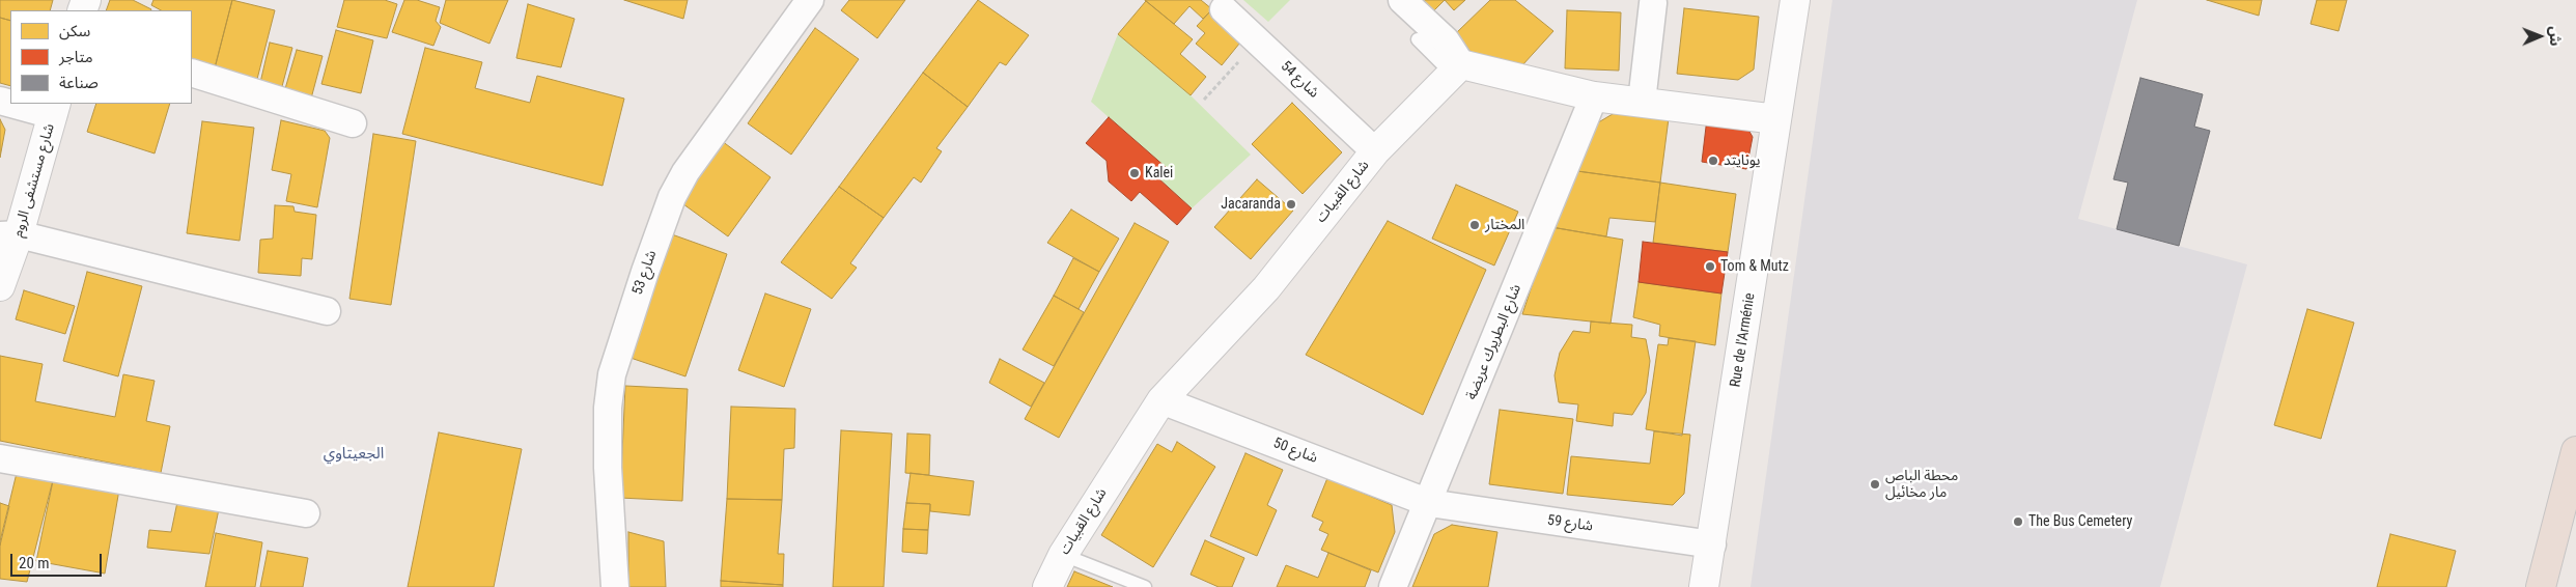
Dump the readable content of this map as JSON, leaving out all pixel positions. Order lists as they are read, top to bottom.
{
  "streets": {
    "street": [
      "شارع 54",
      "شارع مستشفى الروم",
      "شارع القبيات",
      "شارع 53",
      "Rue de l'Arménie",
      "شارع البطريرك عريضة",
      "شارع 50",
      "شارع 59"
    ]
  },
  "crossings": [
    ["شارع 54", "شارع القبيات"],
    ["شارع القبيات", "شارع 50"],
    ["Rue de l'Arménie", "شارع 59"],
    ["شارع البطريرك عريضة", "شارع 50"],
    ["شارع البطريرك عريضة", "شارع 59"],
    ["شارع 50", "شارع 59"]
  ],
  "districts": ["الجعيتاوي"],
  "places": [
    "يونايتد",
    "Kalei",
    "Jacaranda",
    "المختار",
    "Tom & Mutz",
    "محطة الباص مار مخائيل",
    "The Bus Cemetery"
  ],
  "legend": ["سكن", "متاجر", "صناعة"],
  "scale_bar": "20 m",
  "north": "right"
}
